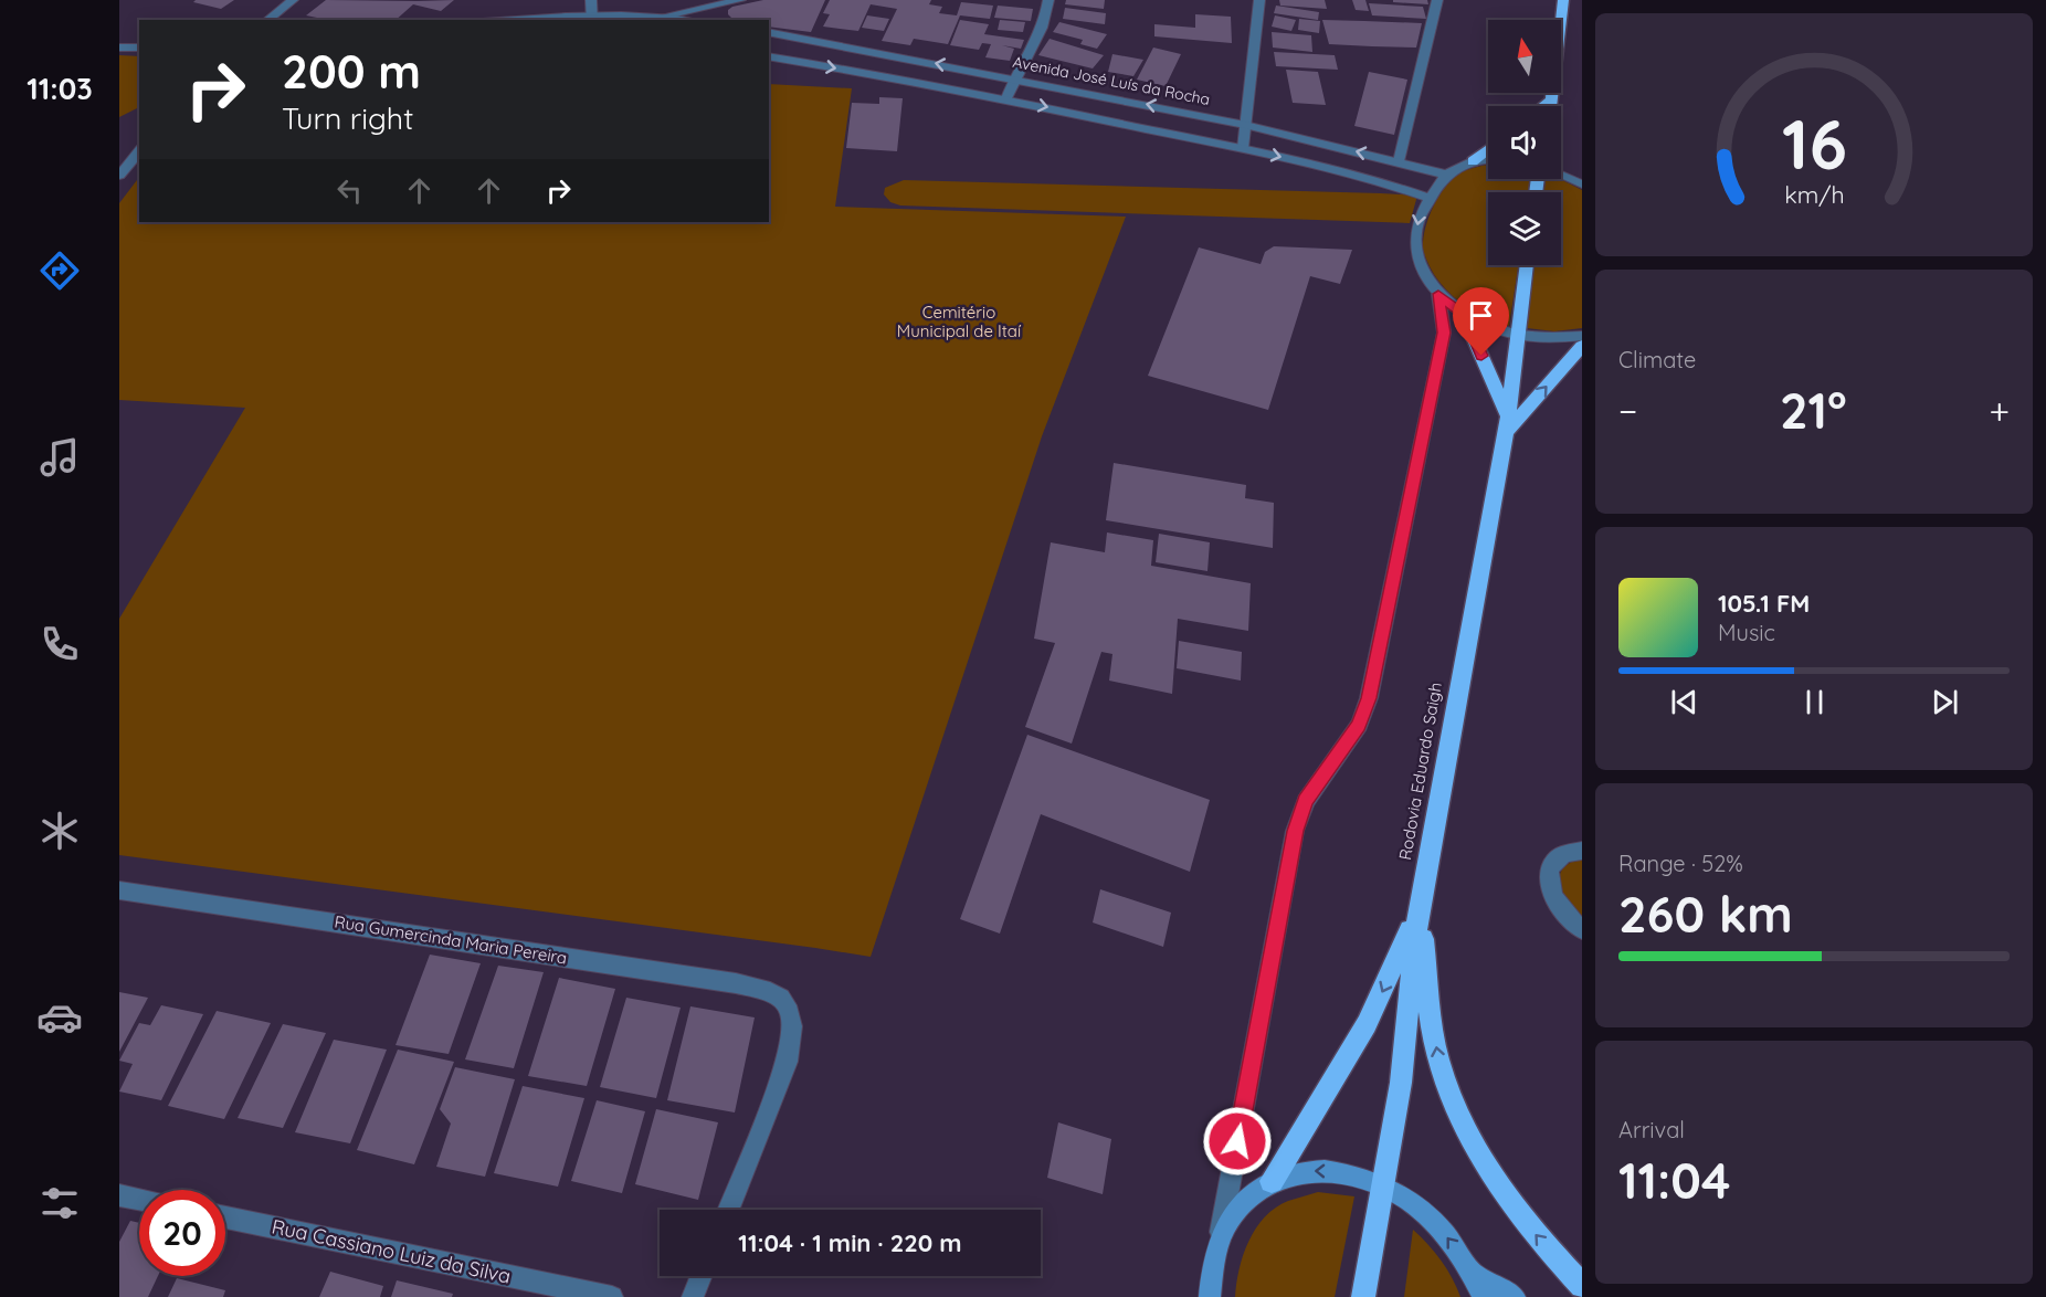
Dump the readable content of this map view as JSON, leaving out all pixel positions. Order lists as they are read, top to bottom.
{
  "streets": {
    "highway": ["Rodovia Eduardo Saigh"],
    "street": ["Avenida José Luís da Rocha", "Rua Gumercinda Maria Pereira", "Rua Cassiano Luiz da Silva"]
  },
  "parks": ["Cemitério Municipal de Itaí"],
  "north": "top",
  "page": {
    "tabs": "11:03",
    "turn": ["200 m", "Turn right"],
    "tile": [
      "Climate",
      ["Range · 52%", "260 km"],
      ["Arrival", "11:04"]
    ],
    "heat": ["−", "21°", "+"],
    "song": ["105.1 FM", "Music"],
    "limit": "20",
    "trip": "11:04 · 1 min · 220 m",
    "gauge": ["16", "km/h"]
  }
}
